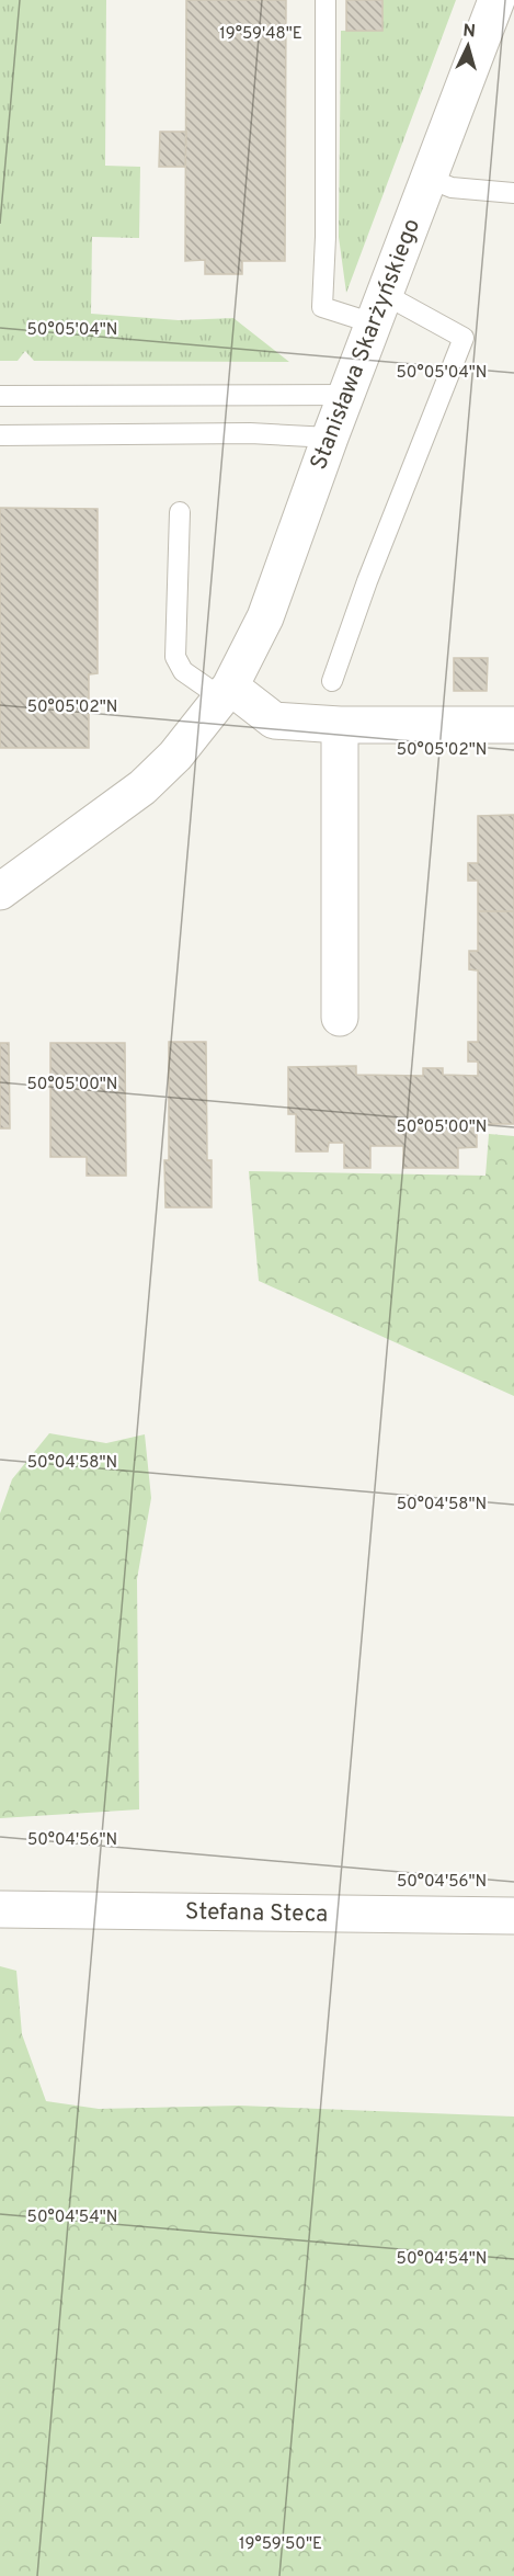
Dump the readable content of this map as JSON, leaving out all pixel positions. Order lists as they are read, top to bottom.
{
  "streets": {
    "street": ["Stanisława Skarżyńskiego", "Stefana Steca"]
  },
  "north": "top",
  "coordinates": [
    "19°59'48\"E",
    "50°05'04\"N",
    "50°05'02\"N",
    "50°05'00\"N",
    "50°04'58\"N",
    "50°04'56\"N",
    "50°04'54\"N",
    "19°59'50\"E"
  ]
}
